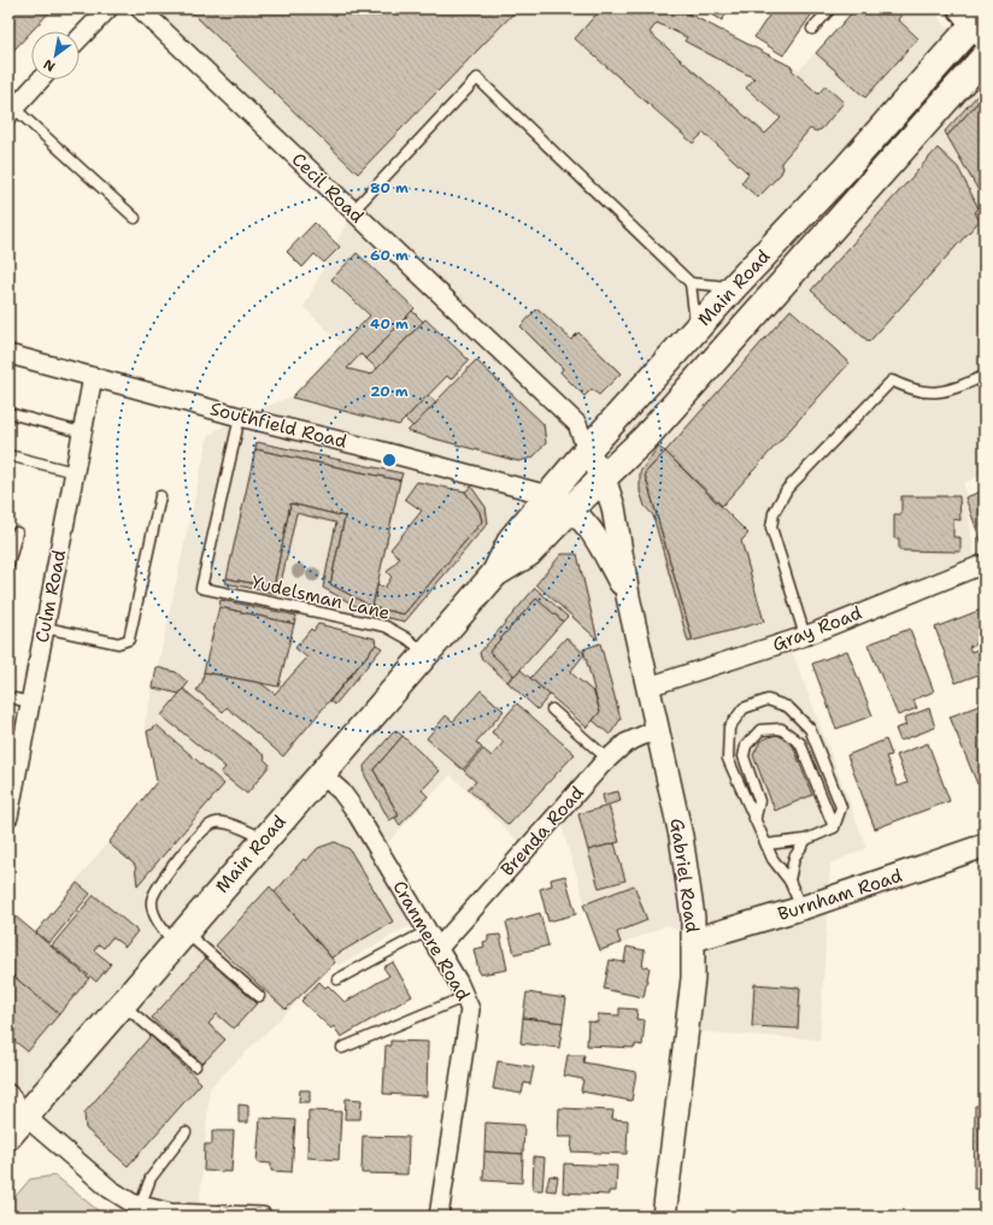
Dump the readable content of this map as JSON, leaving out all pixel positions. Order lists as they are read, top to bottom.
{
  "streets": {
    "main road": ["Main Road"],
    "street": [
      "Cecil Road",
      "Southfield Road",
      "Culm Road",
      "Gray Road",
      "Brenda Road",
      "Gabriel Road",
      "Burnham Road",
      "Cranmere Road"
    ],
    "lane": ["Yudelsman Lane"]
  },
  "crossings": [
    ["Cecil Road", "Main Road"],
    ["Cecil Road", "Gabriel Road"],
    ["Main Road", "Southfield Road"],
    ["Main Road", "Yudelsman Lane"],
    ["Main Road", "Gabriel Road"],
    ["Main Road", "Cranmere Road"],
    ["Southfield Road", "Culm Road"],
    ["Southfield Road", "Yudelsman Lane"],
    ["Southfield Road", "Gabriel Road"],
    ["Gray Road", "Gabriel Road"],
    ["Brenda Road", "Gabriel Road"],
    ["Brenda Road", "Cranmere Road"],
    ["Gabriel Road", "Burnham Road"]
  ],
  "north": "bottom left",
  "rings": [
    "80 m",
    "60 m",
    "40 m",
    "20 m"
  ]
}
